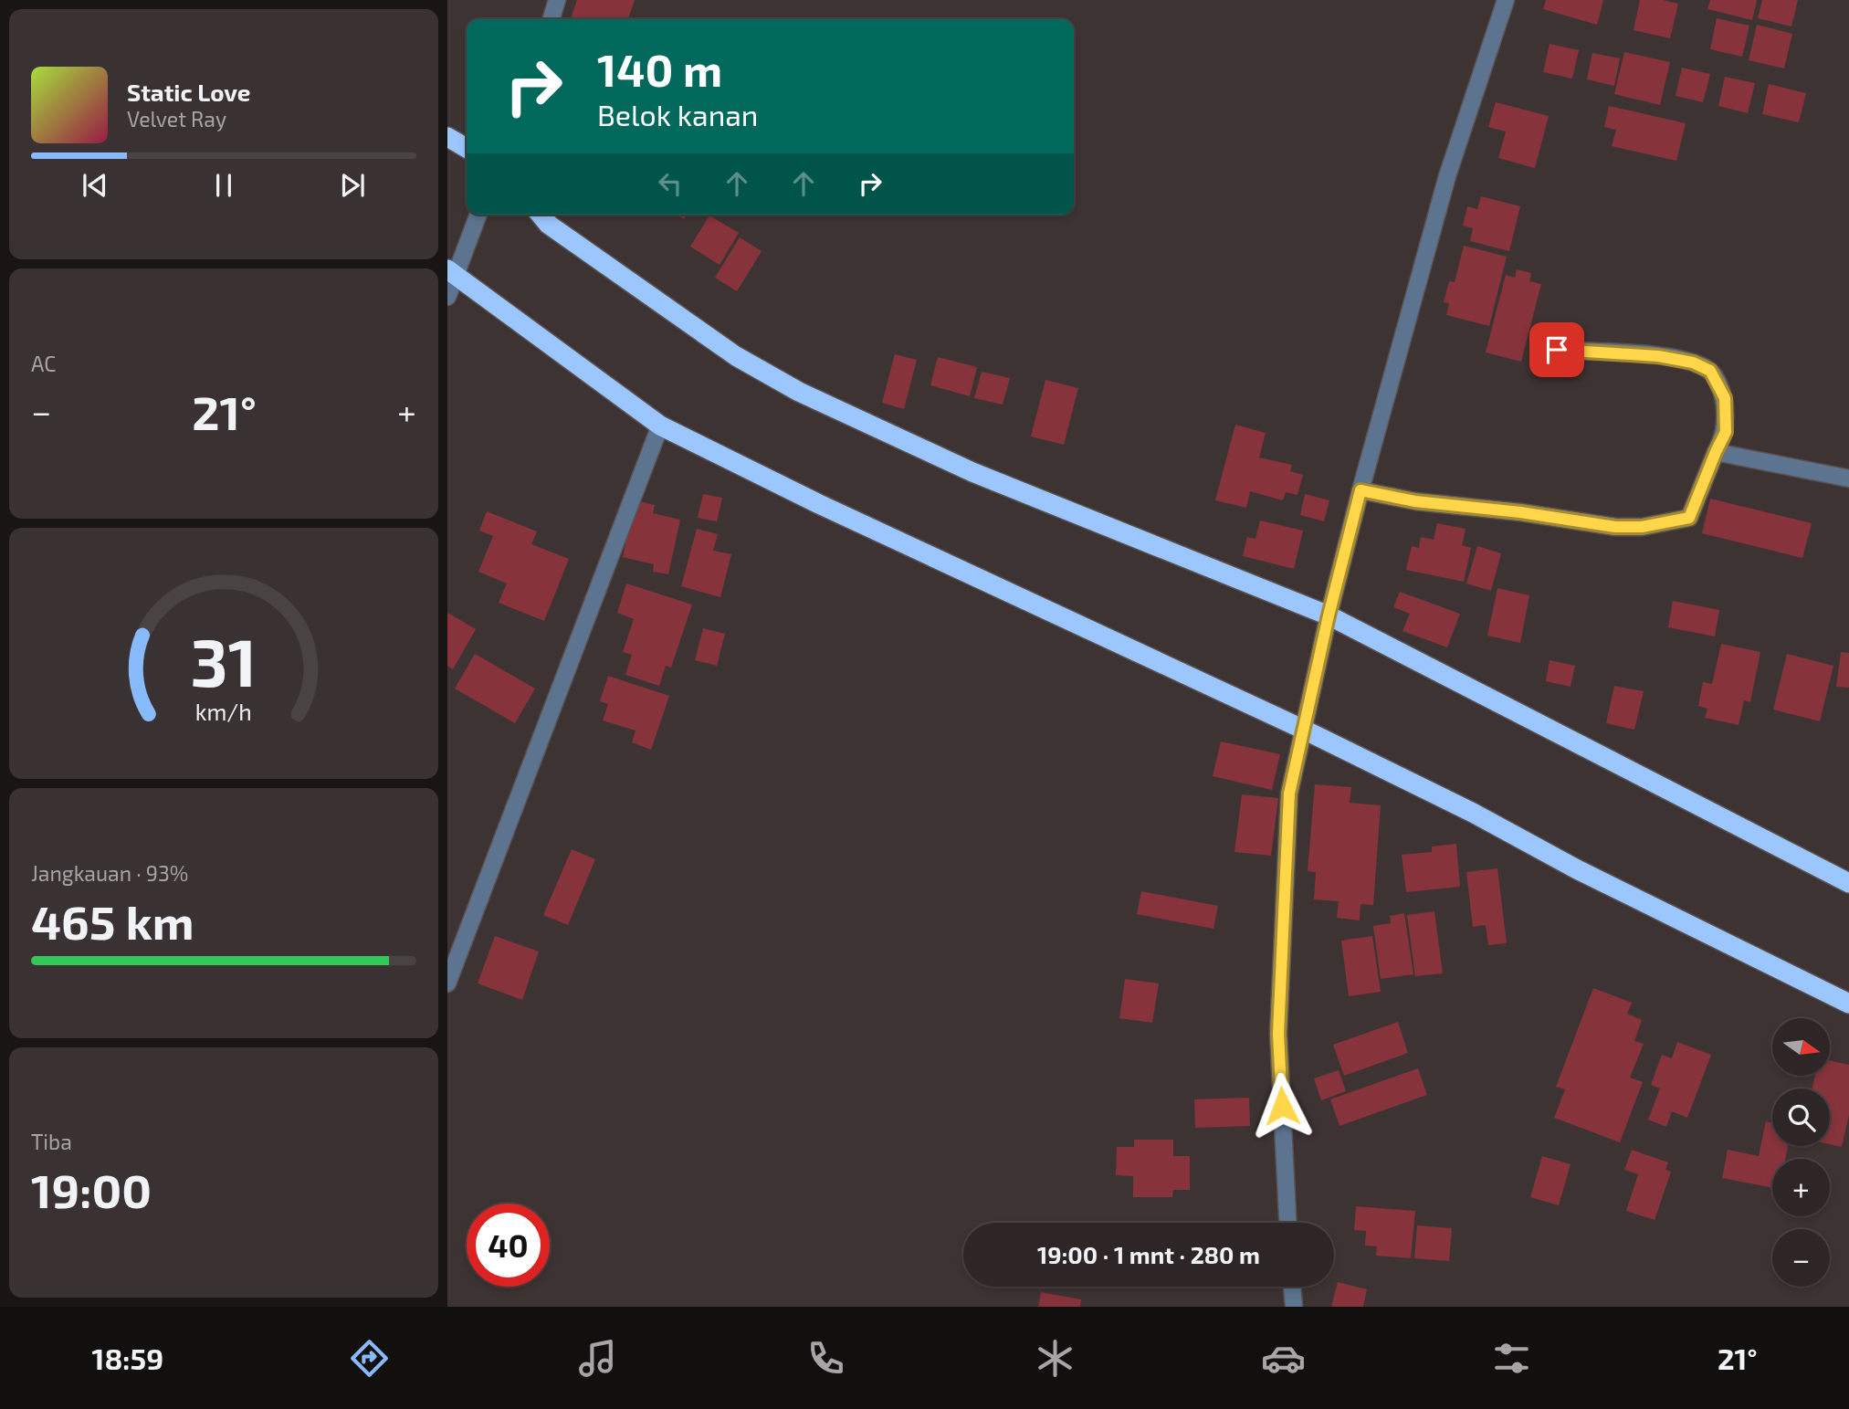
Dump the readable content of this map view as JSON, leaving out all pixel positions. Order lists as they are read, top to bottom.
{
  "north": "right",
  "page": {
    "turn": ["140 m", "Belok kanan"],
    "song": ["Static Love", "Velvet Ray"],
    "tile": [
      "AC",
      ["Jangkauan · 93%", "465 km"],
      ["Tiba", "19:00"]
    ],
    "heat": ["−", "21°", "+"],
    "map_buttons": ["+", "−"],
    "limit": "40",
    "trip": "19:00 · 1 mnt · 280 m",
    "tabs": ["18:59", "21°"],
    "gauge": ["31", "km/h"]
  }
}
